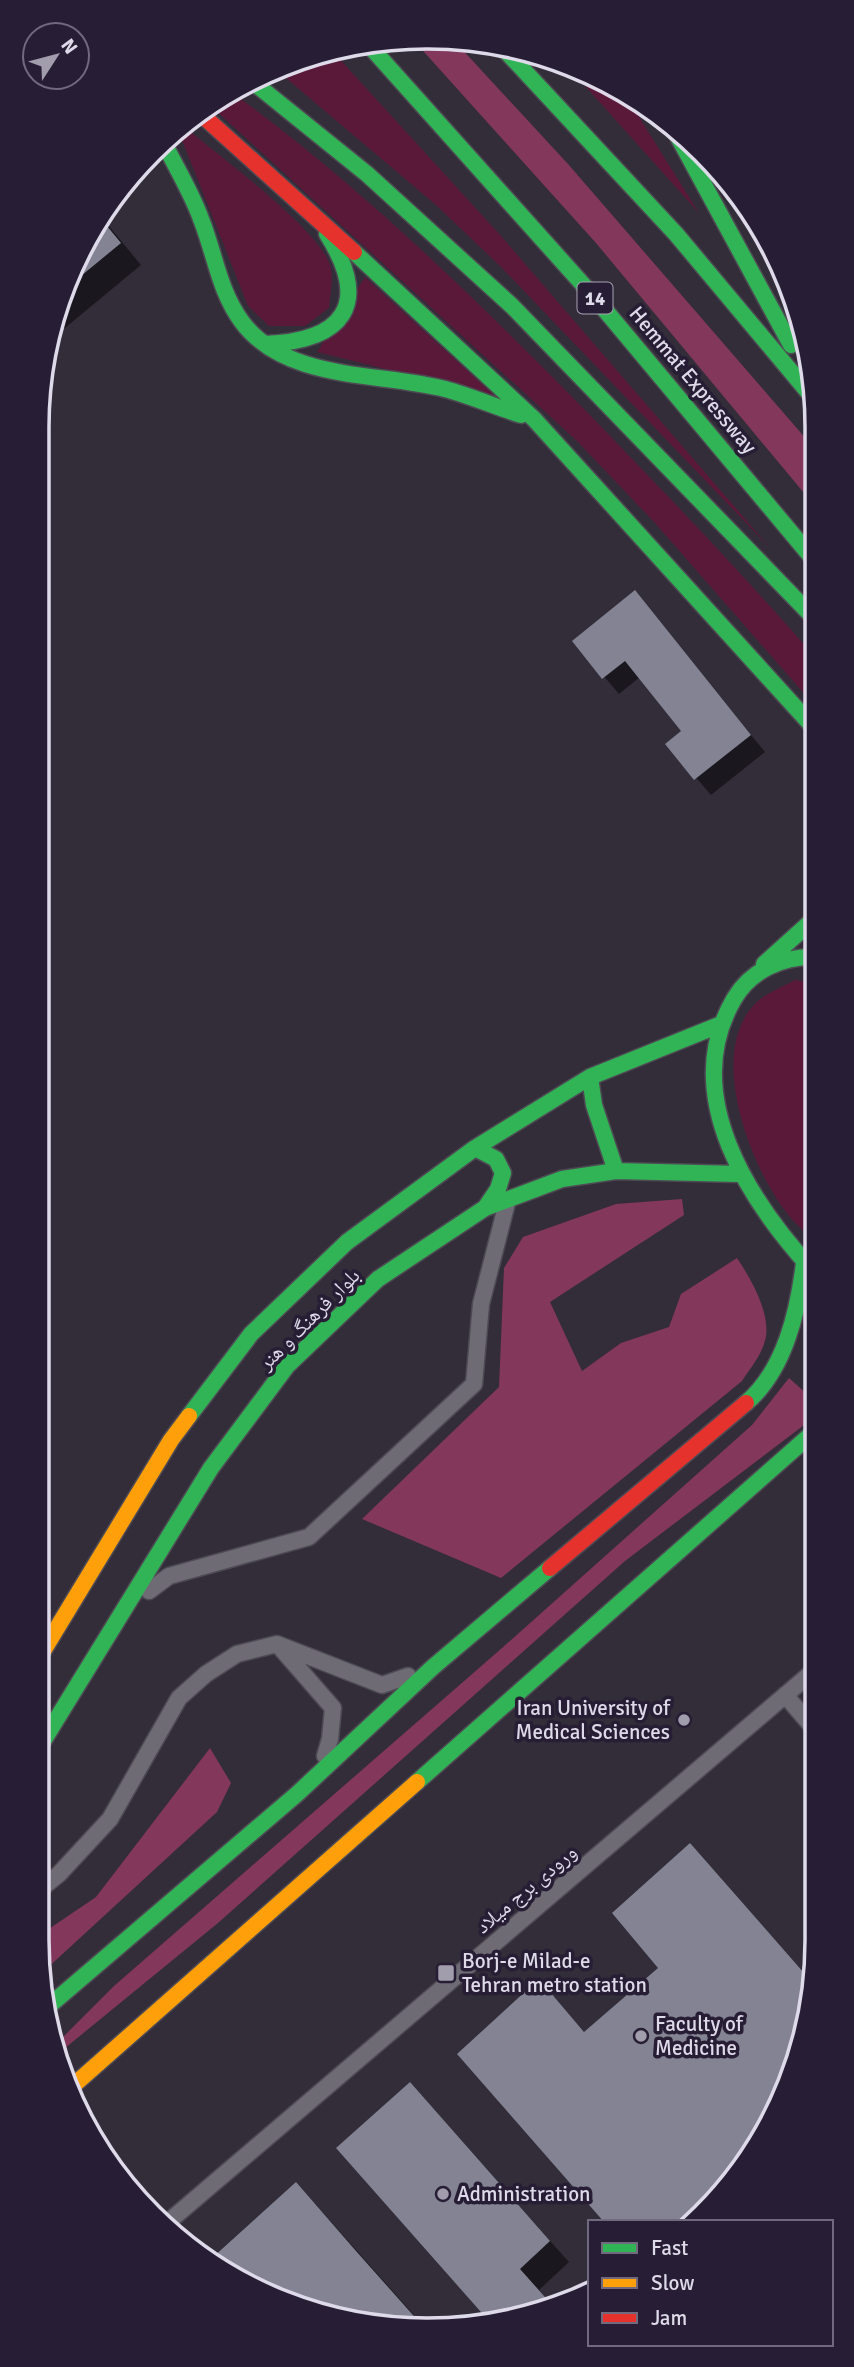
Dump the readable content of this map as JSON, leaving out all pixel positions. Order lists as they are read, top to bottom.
{
  "streets": {
    "main road": ["14", "Hemmat Expressway", "بلوار فرهنگ و هنر"],
    "lane": ["ورودی برج میلاد"]
  },
  "places": {
    "other": ["Iran University of Medical Sciences", "Faculty of Medicine", "Administration"],
    "transit": ["Borj-e Milad-e Tehran metro station"]
  },
  "legend": ["Fast", "Slow", "Jam"],
  "north": "top right"
}
